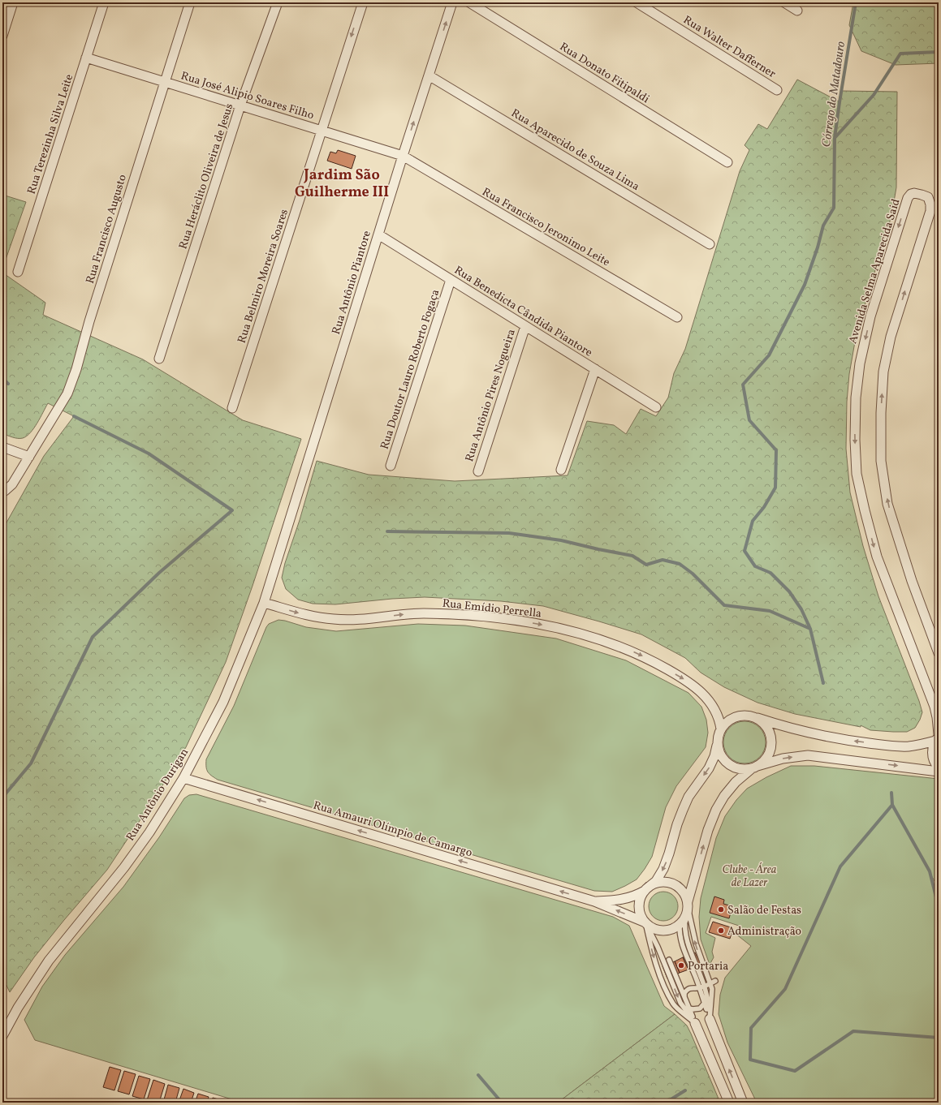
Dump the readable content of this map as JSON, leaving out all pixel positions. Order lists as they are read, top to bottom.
{
  "streets": {
    "street": [
      "Rua Walter Dafferner",
      "Rua Donato Fitipaldi",
      "Rua José Alipio Soares Filho",
      "Rua Terezinha Silva Leite",
      "Rua Aparecido de Souza Lima",
      "Rua Heráclito Oliveira de Jesus",
      "Rua Francisco Jeronimo Leite",
      "Rua Francisco Augusto",
      "Avenida Selma Aparecida Said",
      "Rua Belmiro Moreira Soares",
      "Rua Antônio Piantore",
      "Rua Benedicta Cândida Piantore",
      "Rua Doutor Lauro Roberto Fogaça",
      "Rua Antônio Pires Nogueira",
      "Rua Emídio Perrella",
      "Rua Antônio Durigan",
      "Rua Amauri Olímpio de Camargo"
    ]
  },
  "crossings": [
    ["Rua José Alipio Soares Filho", "Rua Terezinha Silva Leite"],
    ["Rua José Alipio Soares Filho", "Rua Heráclito Oliveira de Jesus"],
    ["Rua José Alipio Soares Filho", "Rua Francisco Jeronimo Leite"],
    ["Rua José Alipio Soares Filho", "Rua Francisco Augusto"],
    ["Rua José Alipio Soares Filho", "Rua Belmiro Moreira Soares"],
    ["Rua José Alipio Soares Filho", "Rua Antônio Piantore"],
    ["Rua Aparecido de Souza Lima", "Rua Antônio Piantore"],
    ["Rua Francisco Jeronimo Leite", "Rua Antônio Piantore"],
    ["Rua Antônio Piantore", "Rua Benedicta Cândida Piantore"],
    ["Rua Antônio Piantore", "Rua Antônio Durigan"],
    ["Rua Benedicta Cândida Piantore", "Rua Doutor Lauro Roberto Fogaça"],
    ["Rua Benedicta Cândida Piantore", "Rua Antônio Pires Nogueira"],
    ["Rua Emídio Perrella", "Rua Antônio Durigan"],
    ["Rua Antônio Durigan", "Rua Amauri Olímpio de Camargo"]
  ],
  "one_way": ["Rua Emídio Perrella", "Rua Amauri Olímpio de Camargo"],
  "districts": ["Jardim São Guilherme III"],
  "water": ["Córrego do Matadouro"],
  "parks": ["Clube - Área de Lazer"],
  "places": ["Salão de Festas", "Administração", "Portaria"]
}
